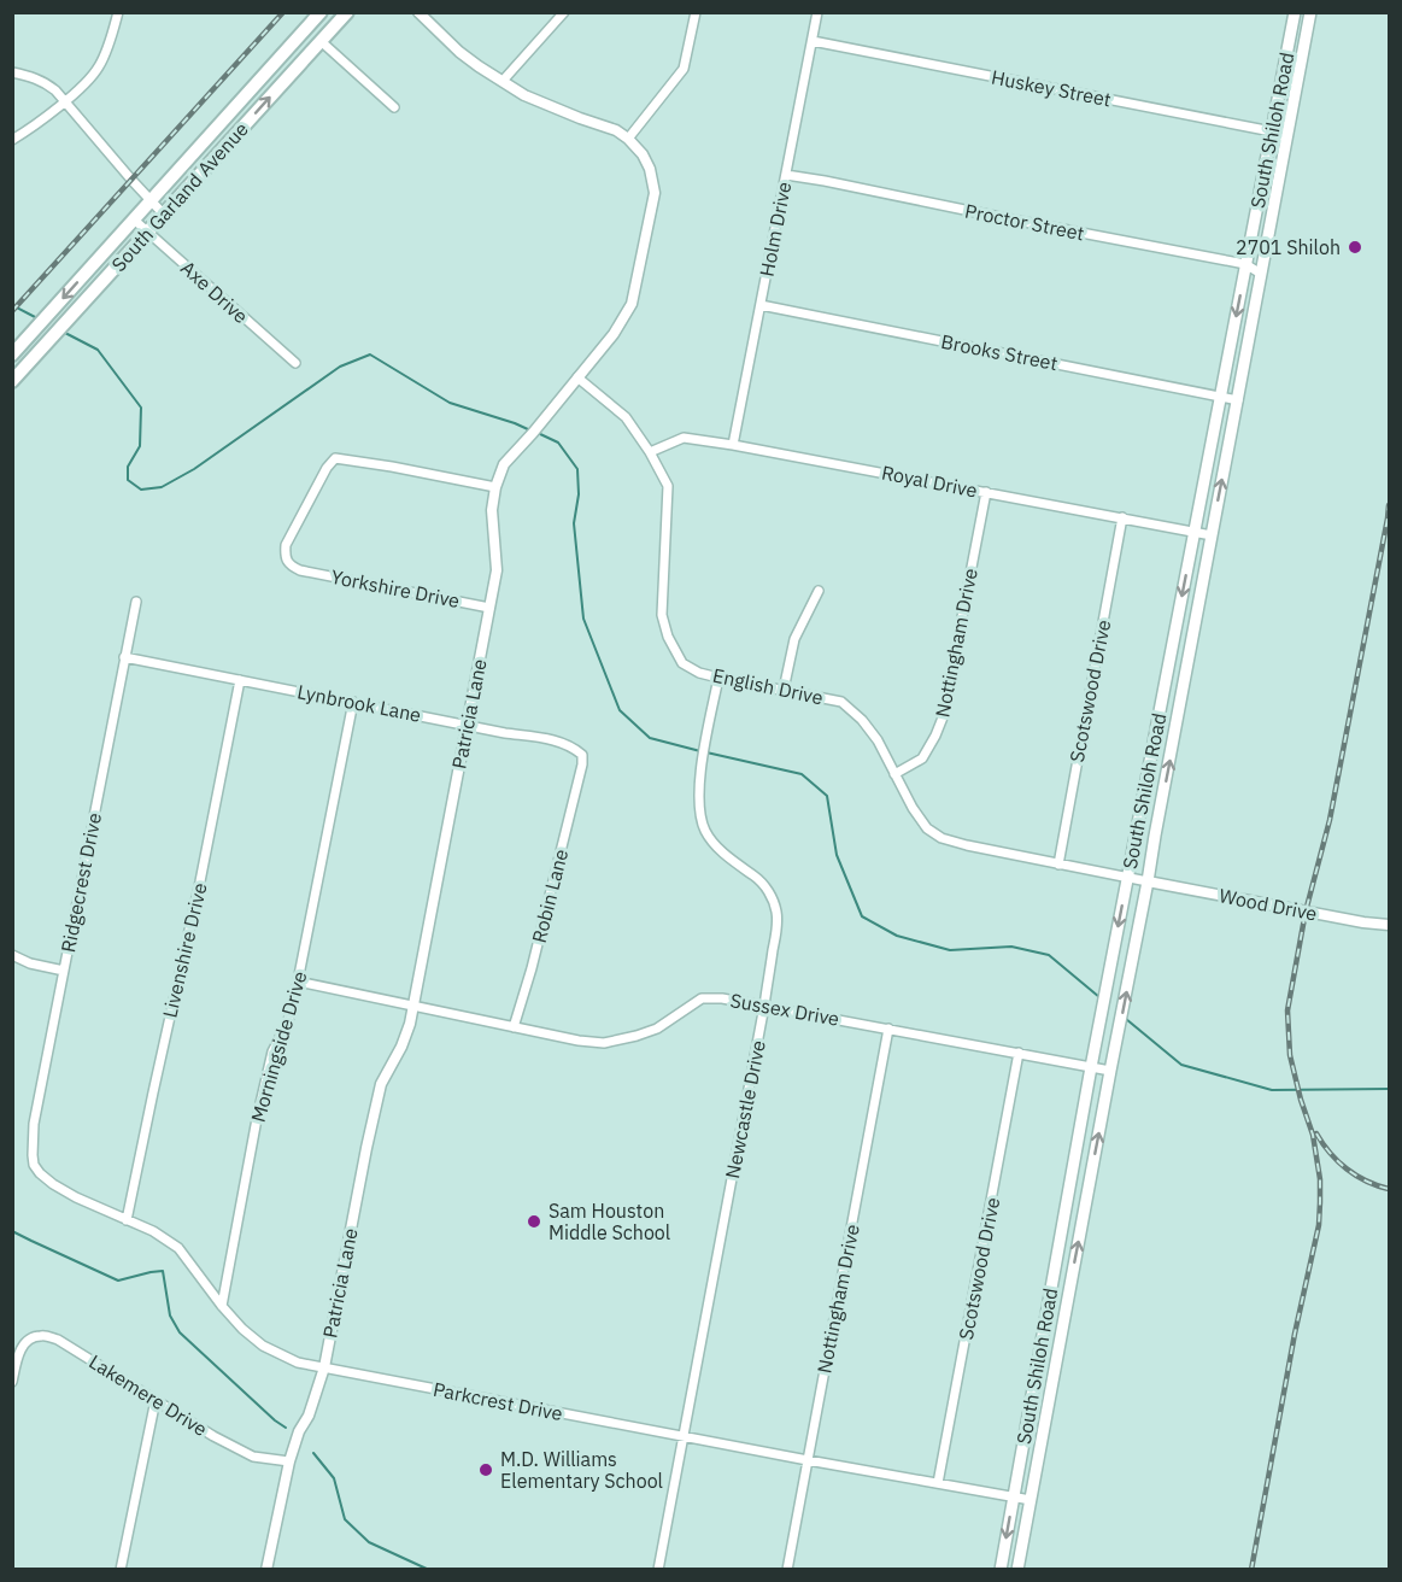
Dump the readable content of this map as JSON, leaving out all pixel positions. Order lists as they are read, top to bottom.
{
  "streets": {
    "main road": ["South Shiloh Road", "South Garland Avenue"],
    "street": [
      "Huskey Street",
      "Proctor Street",
      "Holm Drive",
      "Axe Drive",
      "Brooks Street",
      "Royal Drive",
      "Yorkshire Drive",
      "Nottingham Drive",
      "English Drive",
      "Scotswood Drive",
      "Lynbrook Lane",
      "Patricia Lane",
      "Ridgecrest Drive",
      "Robin Lane",
      "Wood Drive",
      "Livenshire Drive",
      "Sussex Drive",
      "Morningside Drive",
      "Newcastle Drive",
      "Lakemere Drive",
      "Parkcrest Drive"
    ]
  },
  "crossings": [
    ["Huskey Street", "South Shiloh Road"],
    ["Huskey Street", "Holm Drive"],
    ["South Shiloh Road", "Proctor Street"],
    ["South Shiloh Road", "Brooks Street"],
    ["South Shiloh Road", "Royal Drive"],
    ["South Shiloh Road", "English Drive"],
    ["South Shiloh Road", "Wood Drive"],
    ["South Shiloh Road", "Sussex Drive"],
    ["South Shiloh Road", "Parkcrest Drive"],
    ["South Garland Avenue", "Axe Drive"],
    ["Proctor Street", "Holm Drive"],
    ["Holm Drive", "Brooks Street"],
    ["Holm Drive", "Royal Drive"],
    ["Royal Drive", "Nottingham Drive"],
    ["Royal Drive", "English Drive"],
    ["Royal Drive", "Scotswood Drive"],
    ["Yorkshire Drive", "Patricia Lane"],
    ["Nottingham Drive", "English Drive"],
    ["Nottingham Drive", "Sussex Drive"],
    ["Nottingham Drive", "Parkcrest Drive"],
    ["English Drive", "Scotswood Drive"],
    ["English Drive", "Patricia Lane"],
    ["English Drive", "Wood Drive"],
    ["English Drive", "Newcastle Drive"],
    ["Scotswood Drive", "Sussex Drive"],
    ["Scotswood Drive", "Parkcrest Drive"],
    ["Lynbrook Lane", "Patricia Lane"],
    ["Lynbrook Lane", "Ridgecrest Drive"],
    ["Lynbrook Lane", "Robin Lane"],
    ["Lynbrook Lane", "Livenshire Drive"],
    ["Lynbrook Lane", "Morningside Drive"],
    ["Patricia Lane", "Sussex Drive"],
    ["Patricia Lane", "Lakemere Drive"],
    ["Patricia Lane", "Parkcrest Drive"],
    ["Ridgecrest Drive", "Parkcrest Drive"],
    ["Robin Lane", "Sussex Drive"],
    ["Livenshire Drive", "Parkcrest Drive"],
    ["Sussex Drive", "Morningside Drive"],
    ["Sussex Drive", "Newcastle Drive"],
    ["Morningside Drive", "Parkcrest Drive"],
    ["Newcastle Drive", "Parkcrest Drive"]
  ],
  "places": ["2701 Shiloh", "Sam Houston Middle School", "M.D. Williams Elementary School"]
}
